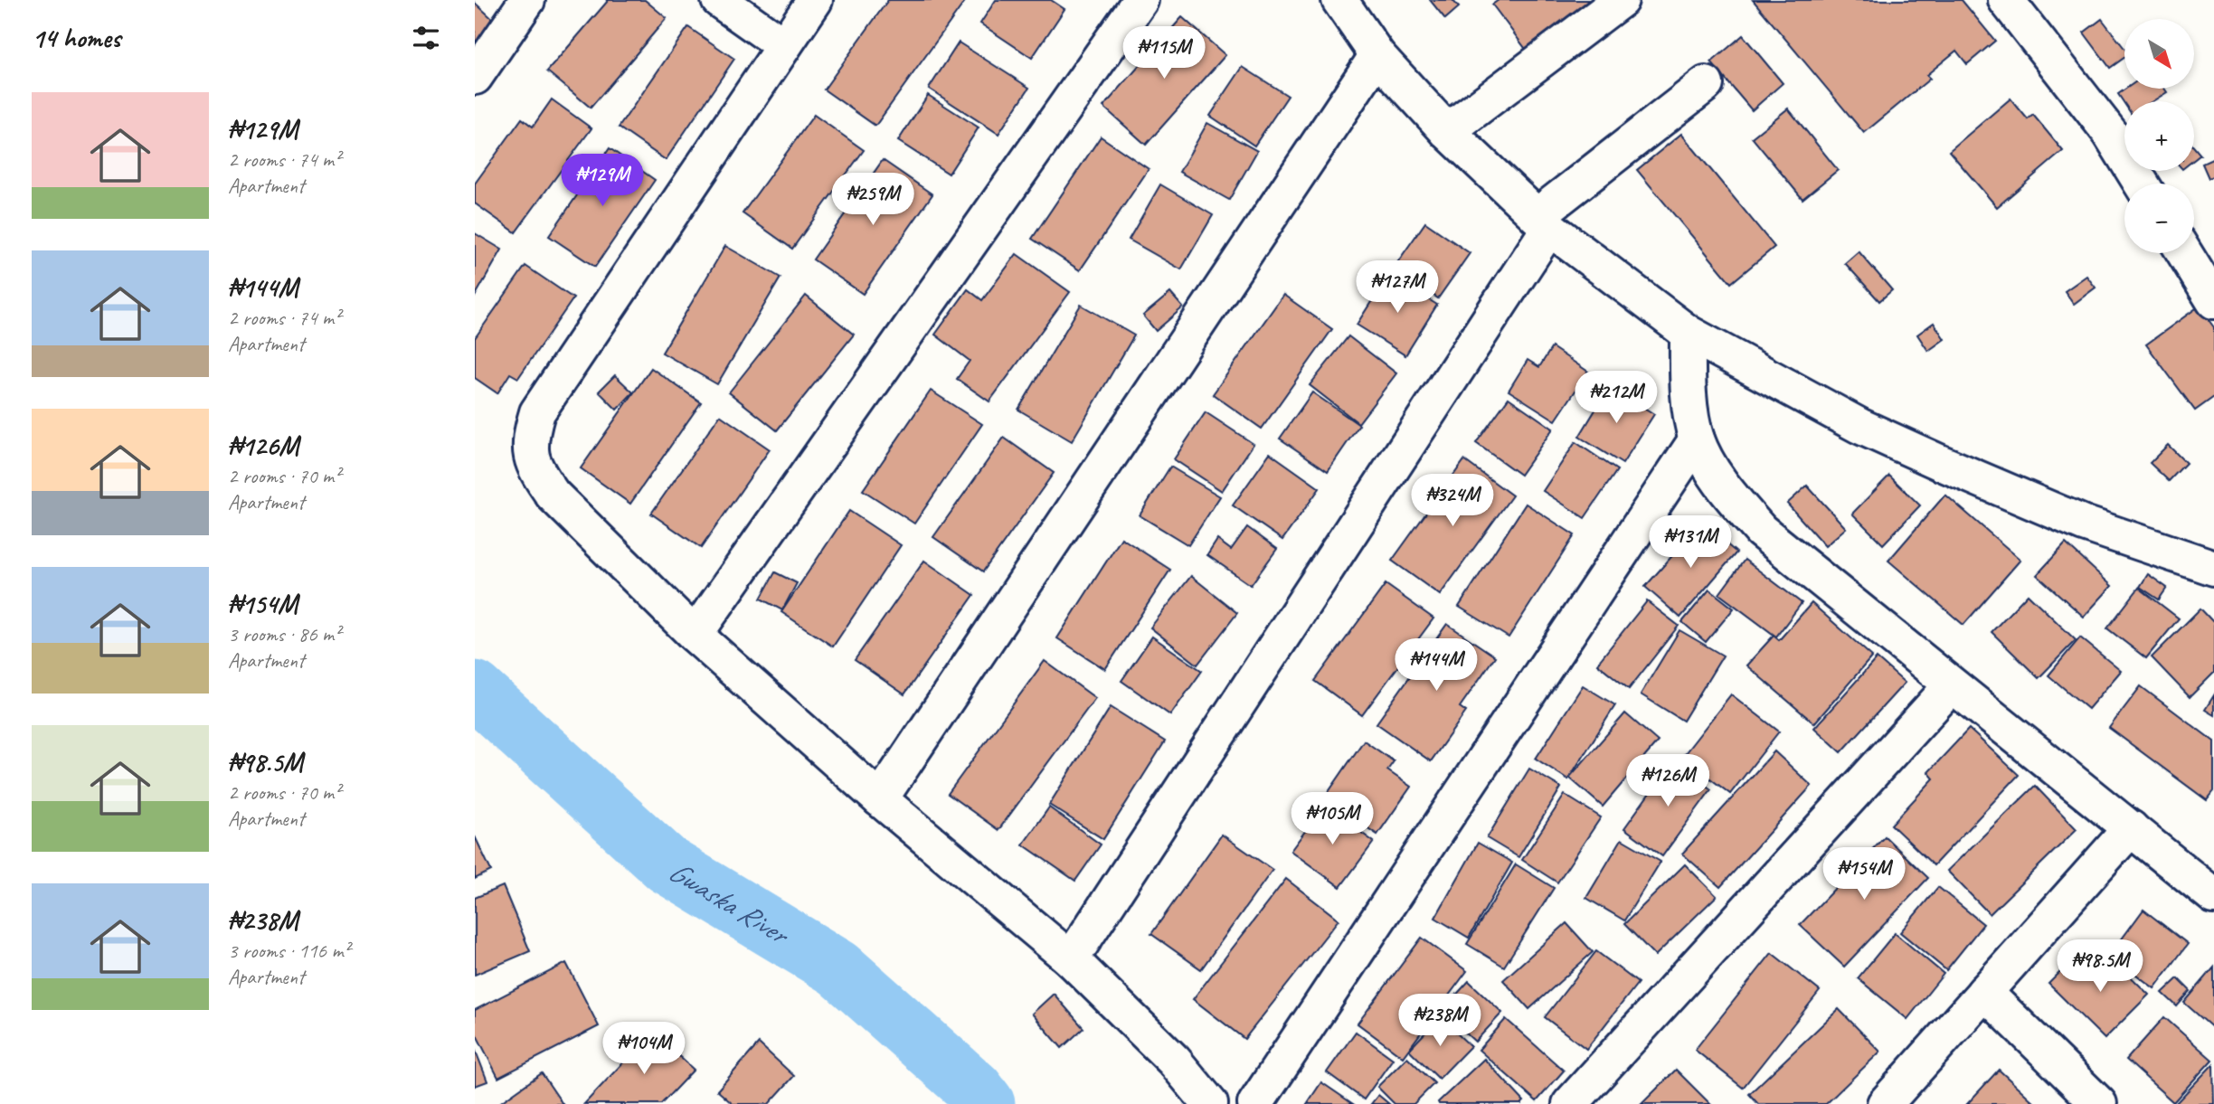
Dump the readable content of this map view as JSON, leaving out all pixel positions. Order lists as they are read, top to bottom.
{
  "water": ["Gwaska River"],
  "north": "bottom right",
  "page": {
    "heading": "14 homes",
    "map_buttons": ["+", "−"],
    "price": [
      "₦115M",
      "₦129M",
      "₦259M",
      "₦127M",
      "₦212M",
      "₦324M",
      "₦131M",
      "₦144M",
      "₦126M",
      "₦105M",
      "₦154M",
      "₦98.5M",
      "₦238M",
      "₦104M"
    ],
    "list": [
      {
        "name": "₦129M",
        "note": "2 rooms · 74 m² · Apartment"
      },
      {
        "name": "₦144M",
        "note": "2 rooms · 74 m² · Apartment"
      },
      {
        "name": "₦126M",
        "note": "2 rooms · 70 m² · Apartment"
      },
      {
        "name": "₦154M",
        "note": "3 rooms · 86 m² · Apartment"
      },
      {
        "name": "₦98.5M",
        "note": "2 rooms · 70 m² · Apartment"
      },
      {
        "name": "₦238M",
        "note": "3 rooms · 116 m² · Apartment"
      }
    ]
  }
}
